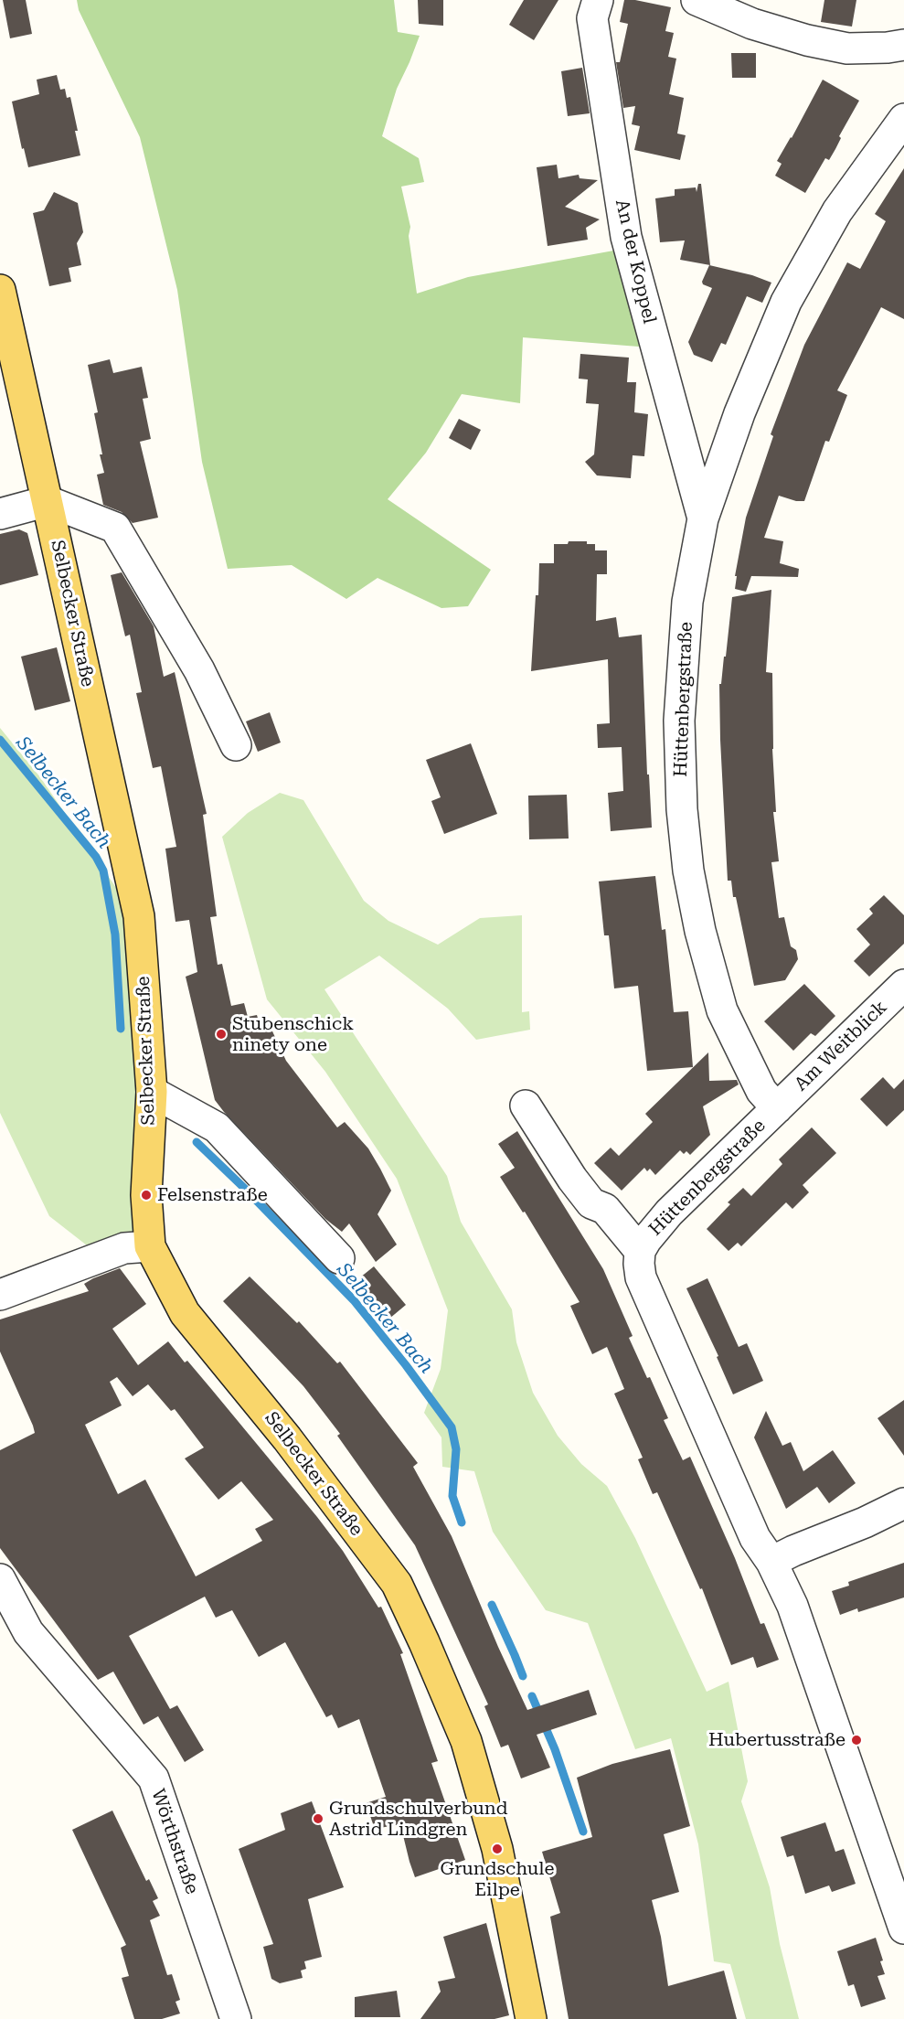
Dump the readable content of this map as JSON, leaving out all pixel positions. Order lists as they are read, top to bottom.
{
  "streets": {
    "main road": ["Selbecker Straße"],
    "street": [
      "An der Koppel",
      "Hüttenbergstraße",
      "Am Weitblick",
      "Wörthstraße"
    ]
  },
  "crossings": [
    ["An der Koppel", "Hüttenbergstraße"],
    ["Hüttenbergstraße", "Am Weitblick"]
  ],
  "water": ["Selbecker Bach"],
  "places": [
    "Stubenschick ninety one",
    "Felsenstraße",
    "Hubertusstraße",
    "Grundschulverbund Astrid Lindgren",
    "Grundschule Eilpe"
  ]
}
